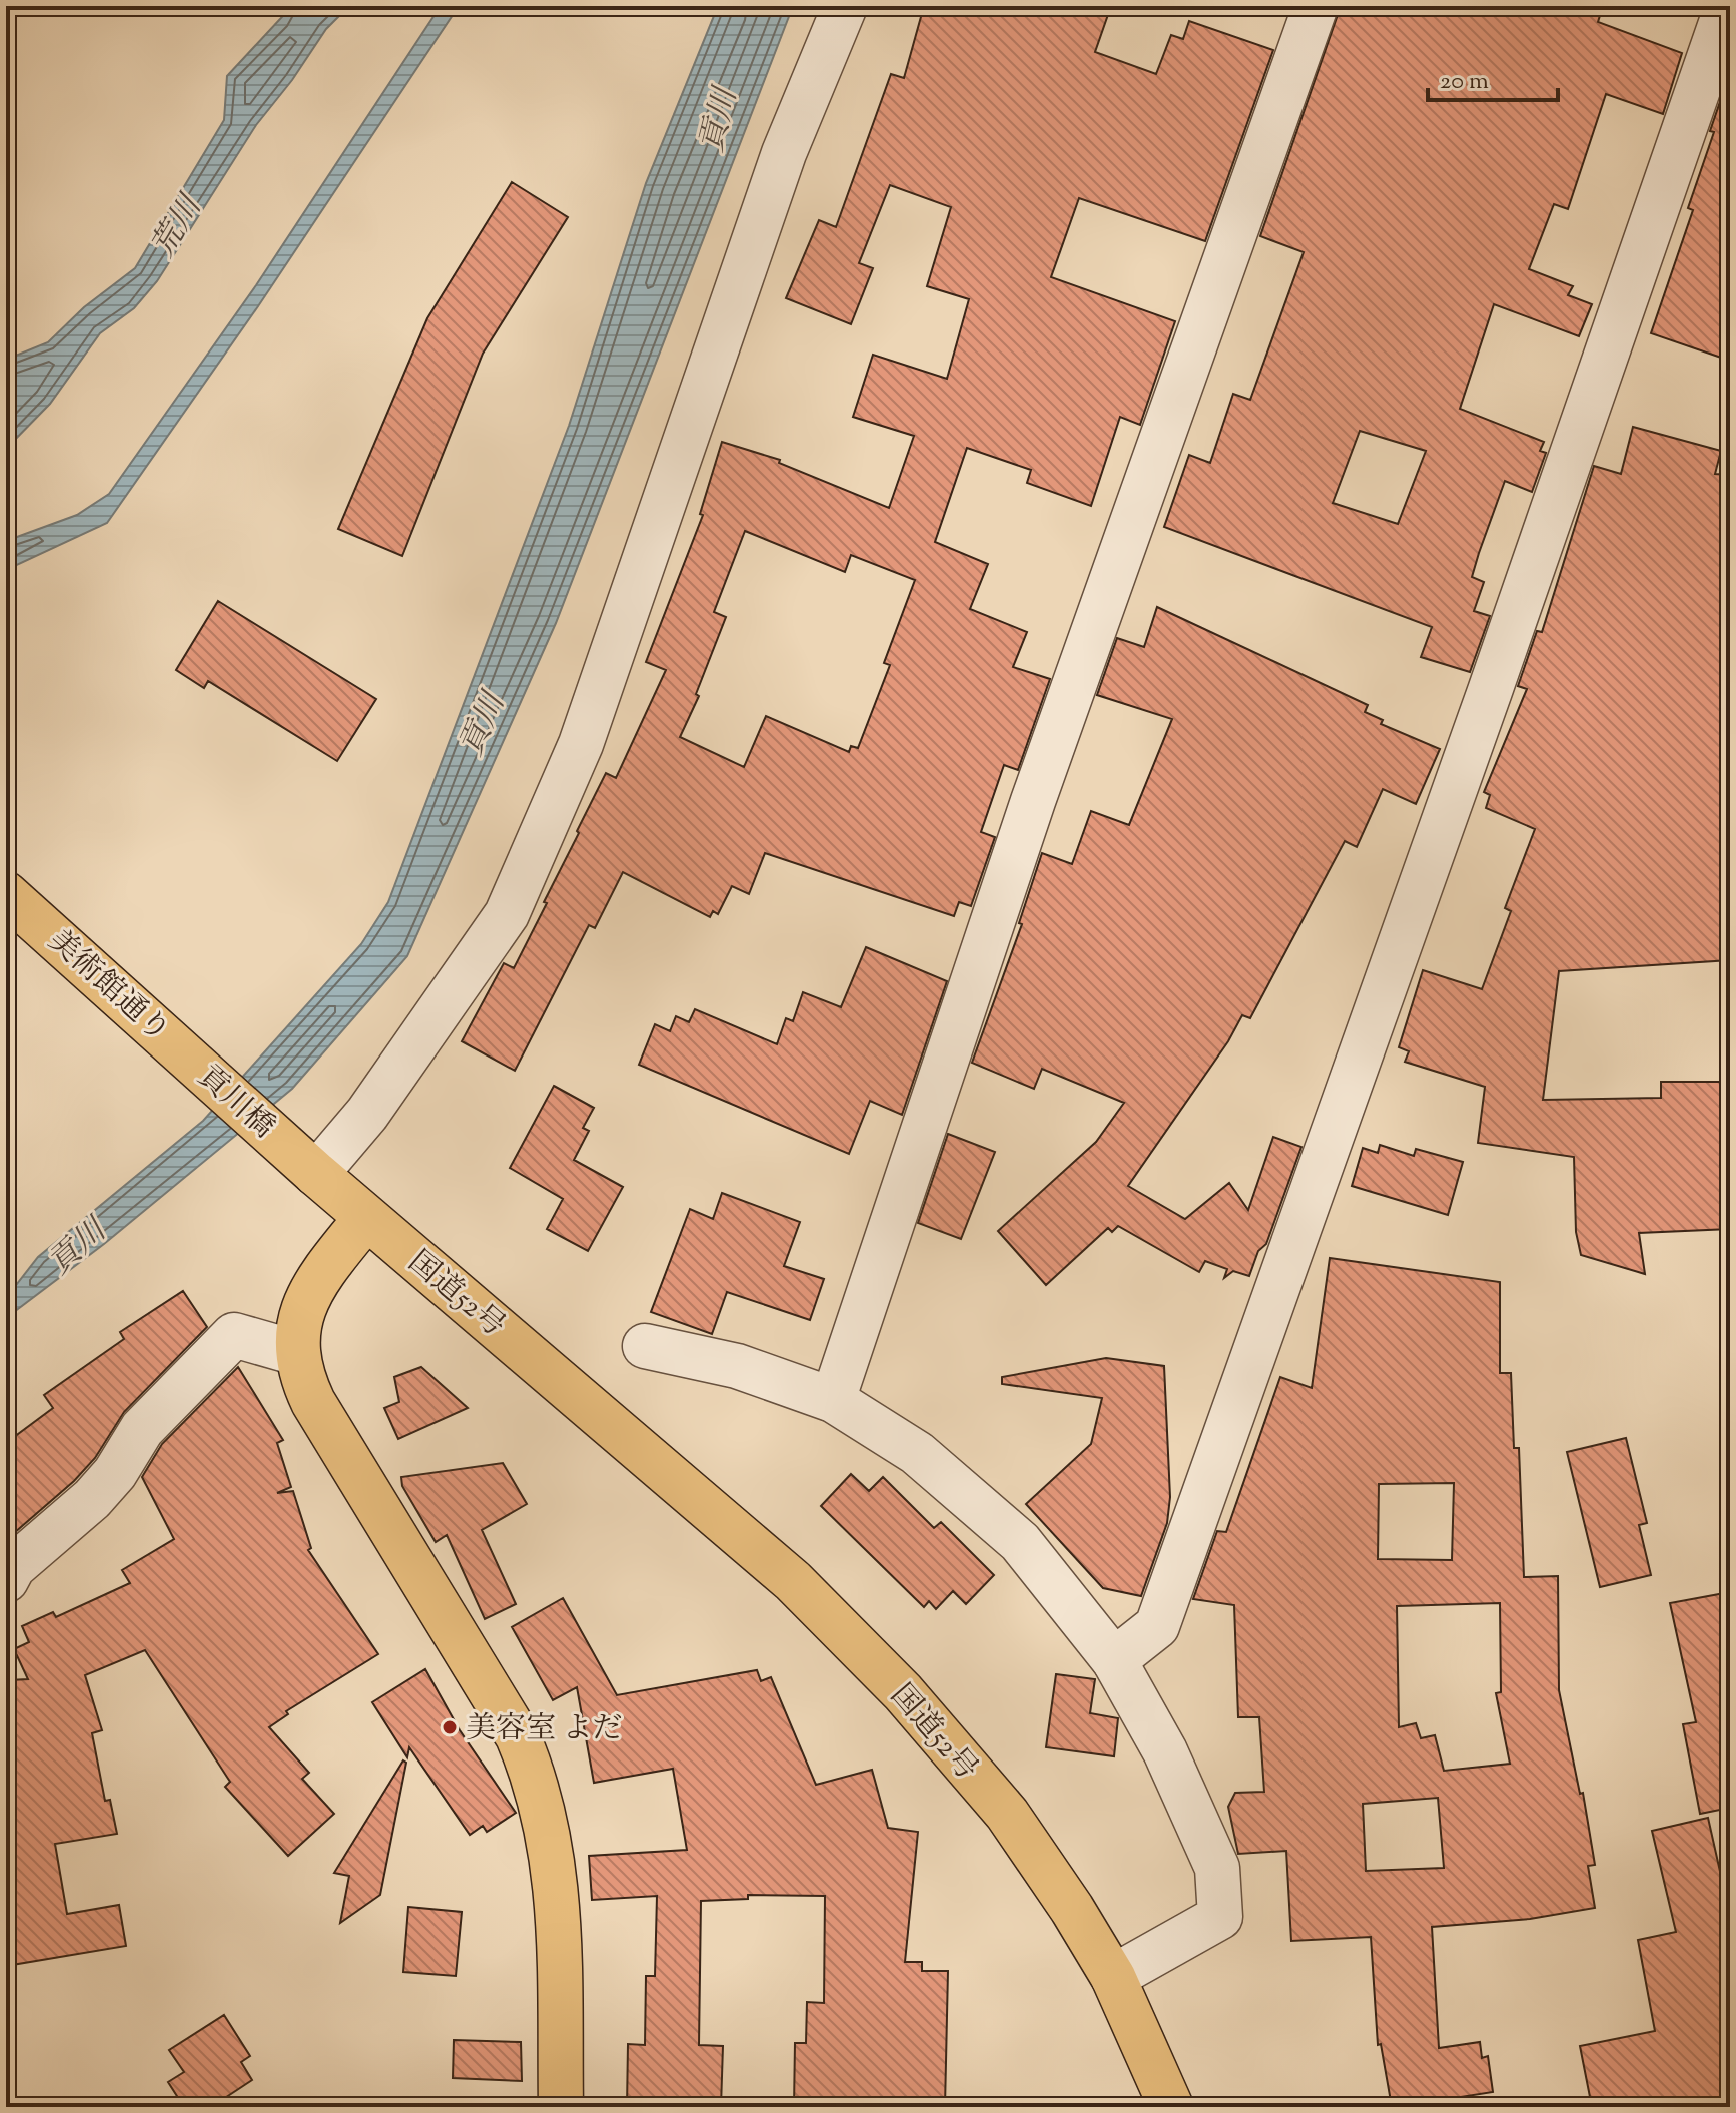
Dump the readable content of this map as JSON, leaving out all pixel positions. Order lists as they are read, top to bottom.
{
  "streets": {
    "highway": ["美術館通り", "貢川橋", "国道52号"]
  },
  "crossings": [
    ["美術館通り", "貢川橋"]
  ],
  "water": ["貢川", "荒川"],
  "places": ["美容室 よだ"],
  "scale_bar": "20 m"
}
